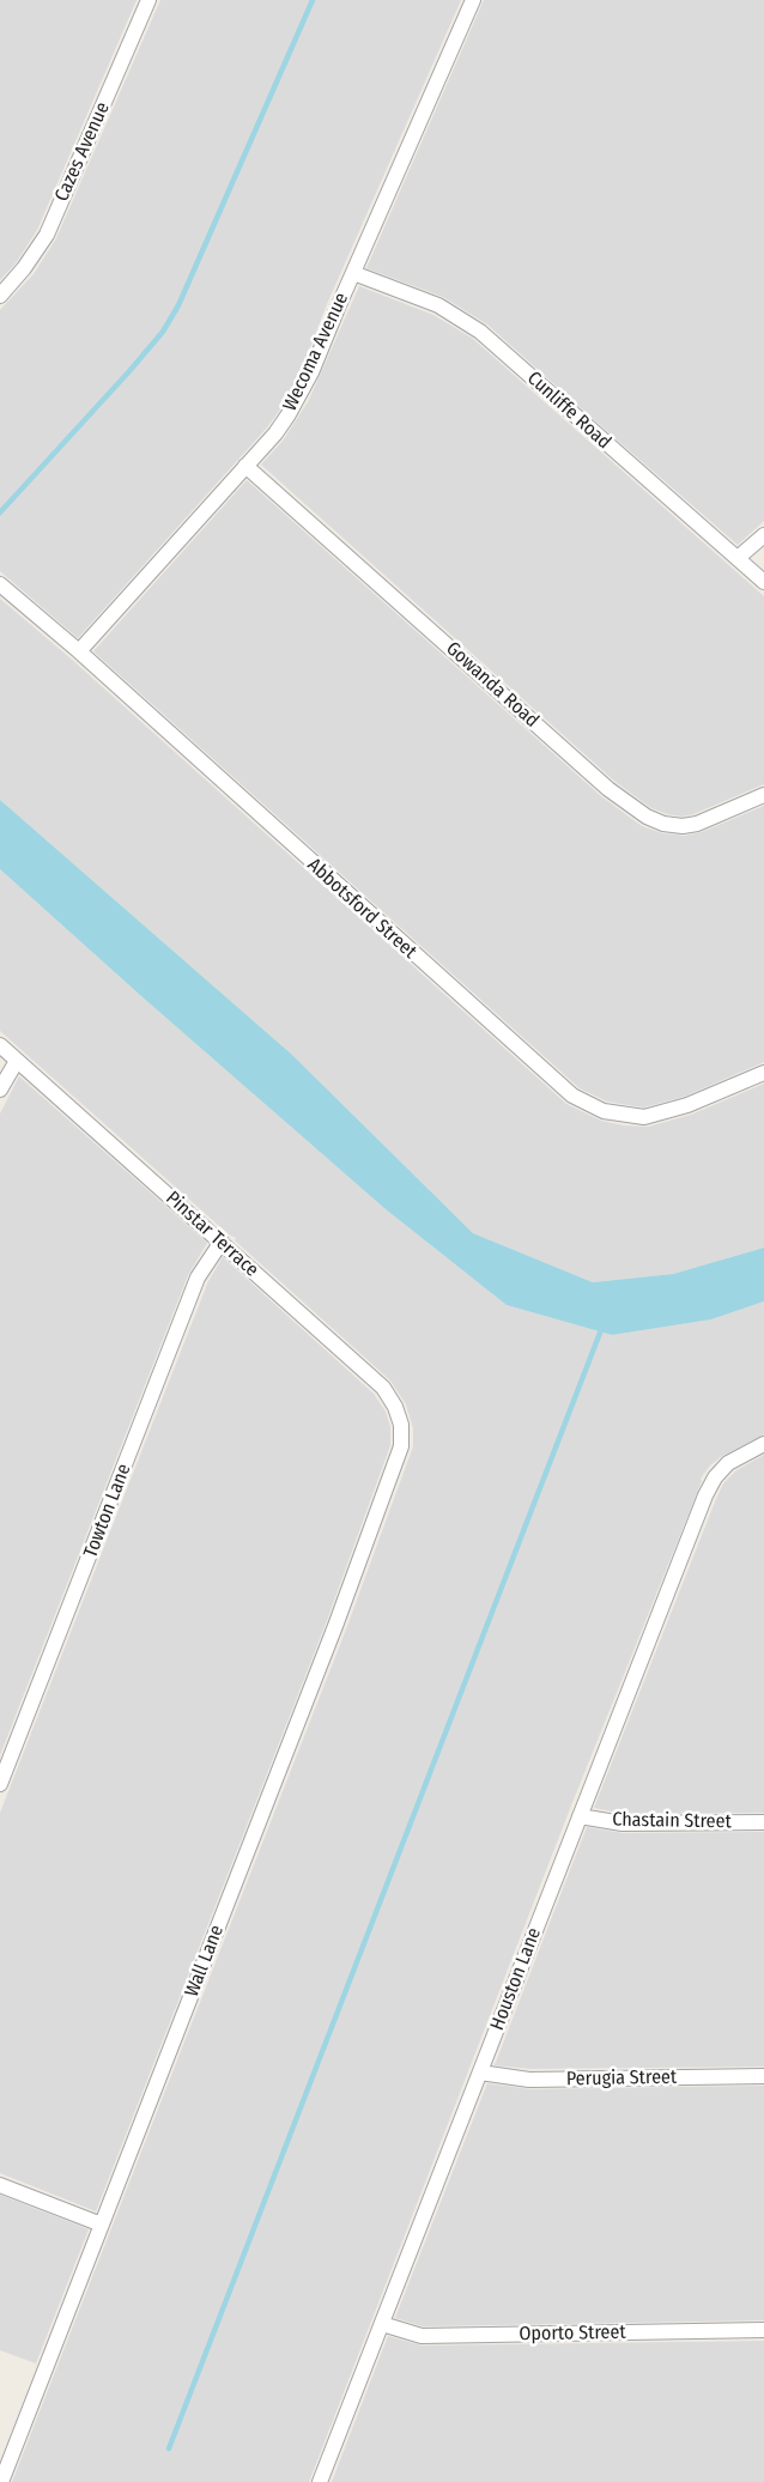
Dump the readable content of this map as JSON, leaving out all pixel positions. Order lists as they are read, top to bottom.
{
  "streets": {
    "street": [
      "Cazes Avenue",
      "Wecoma Avenue",
      "Cunliffe Road",
      "Gowanda Road",
      "Abbotsford Street",
      "Pinstar Terrace",
      "Towton Lane",
      "Chastain Street",
      "Wall Lane",
      "Houston Lane",
      "Perugia Street",
      "Oporto Street"
    ]
  },
  "crossings": [
    ["Wecoma Avenue", "Cunliffe Road"],
    ["Wecoma Avenue", "Gowanda Road"],
    ["Wecoma Avenue", "Abbotsford Street"],
    ["Pinstar Terrace", "Towton Lane"],
    ["Pinstar Terrace", "Wall Lane"],
    ["Chastain Street", "Houston Lane"],
    ["Houston Lane", "Perugia Street"],
    ["Houston Lane", "Oporto Street"]
  ]
}
